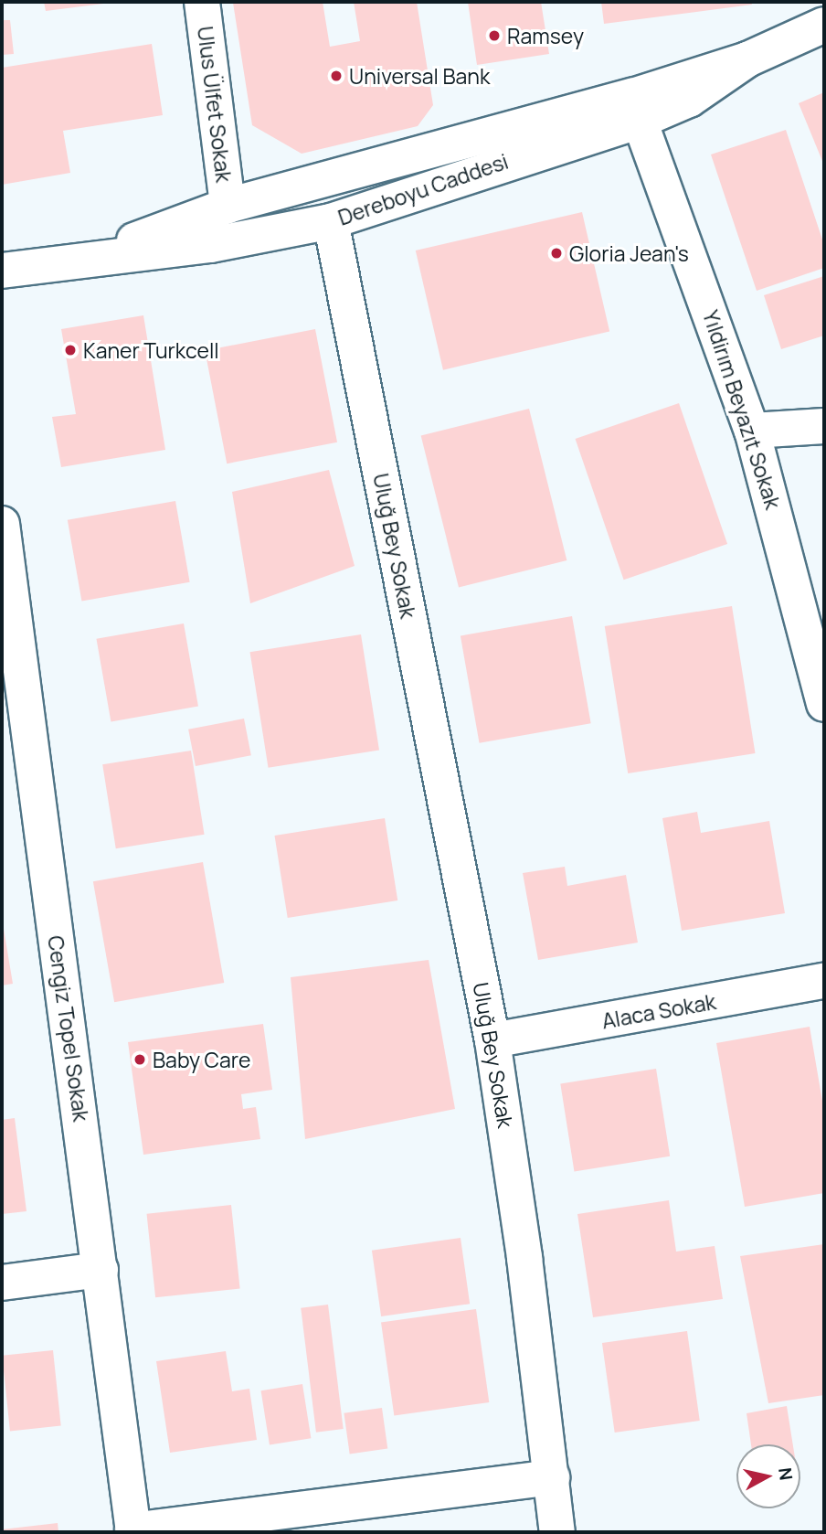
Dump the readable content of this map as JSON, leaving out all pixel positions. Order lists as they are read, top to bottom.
{
  "streets": {
    "street": [
      "Ulus Ülfet Sokak",
      "Dereboyu Caddesi",
      "Yıldirım Beyazıt Sokak",
      "Uluğ Bey Sokak",
      "Alaca Sokak",
      "Cengiz Topel Sokak"
    ]
  },
  "crossings": [
    ["Ulus Ülfet Sokak", "Dereboyu Caddesi"],
    ["Dereboyu Caddesi", "Yıldirım Beyazıt Sokak"],
    ["Dereboyu Caddesi", "Uluğ Bey Sokak"],
    ["Uluğ Bey Sokak", "Alaca Sokak"]
  ],
  "places": [
    "Ramsey",
    "Universal Bank",
    "Gloria Jean's",
    "Kaner Turkcell",
    "Baby Care"
  ],
  "north": "right"
}
